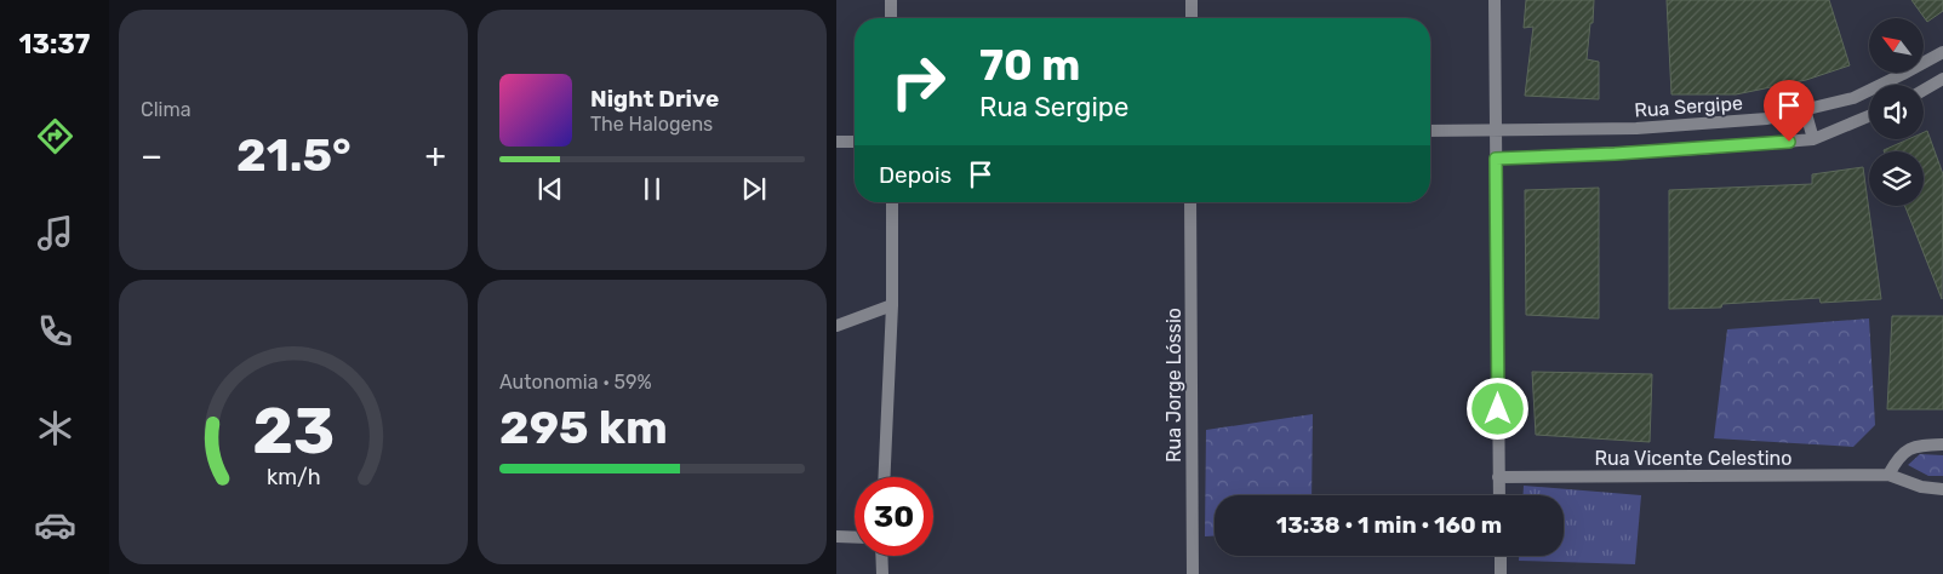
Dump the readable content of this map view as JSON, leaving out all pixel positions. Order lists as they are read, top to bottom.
{
  "streets": {
    "street": ["Rua Sergipe", "Rua Jorge Lóssio", "Rua Vicente Celestino"]
  },
  "north": "top left",
  "page": {
    "tabs": "13:37",
    "tile": [
      "Clima",
      ["Autonomia · 59%", "295 km"]
    ],
    "turn": ["70 m", "Rua Sergipe"],
    "song": ["Night Drive", "The Halogens"],
    "heat": ["−", "21.5°", "+"],
    "then": "Depois",
    "limit": "30",
    "trip": "13:38 · 1 min · 160 m",
    "gauge": ["23", "km/h"]
  }
}
